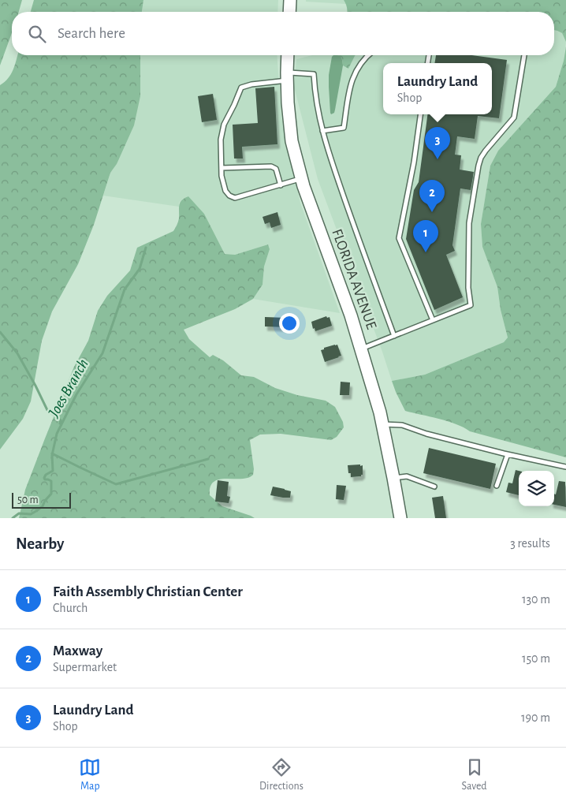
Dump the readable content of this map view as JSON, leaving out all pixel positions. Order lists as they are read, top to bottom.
{
  "streets": {
    "main road": ["FLORIDA AVENUE"]
  },
  "water": ["Joes Branch"],
  "scale_bar": "50 m",
  "page": {
    "search": "Search here",
    "popup": ["Laundry Land", "Shop"],
    "pins": ["3", "2", "1"],
    "scale": "50 m",
    "heading": ["Nearby", "3 results"],
    "list": [
      {
        "mark": "1",
        "name": "Faith Assembly Christian Center",
        "note": "Church",
        "value": "130 m"
      },
      {
        "mark": "2",
        "name": "Maxway",
        "note": "Supermarket",
        "value": "150 m"
      },
      {
        "mark": "3",
        "name": "Laundry Land",
        "note": "Shop",
        "value": "190 m"
      }
    ],
    "nav": ["Map", "Directions", "Saved"]
  }
}
